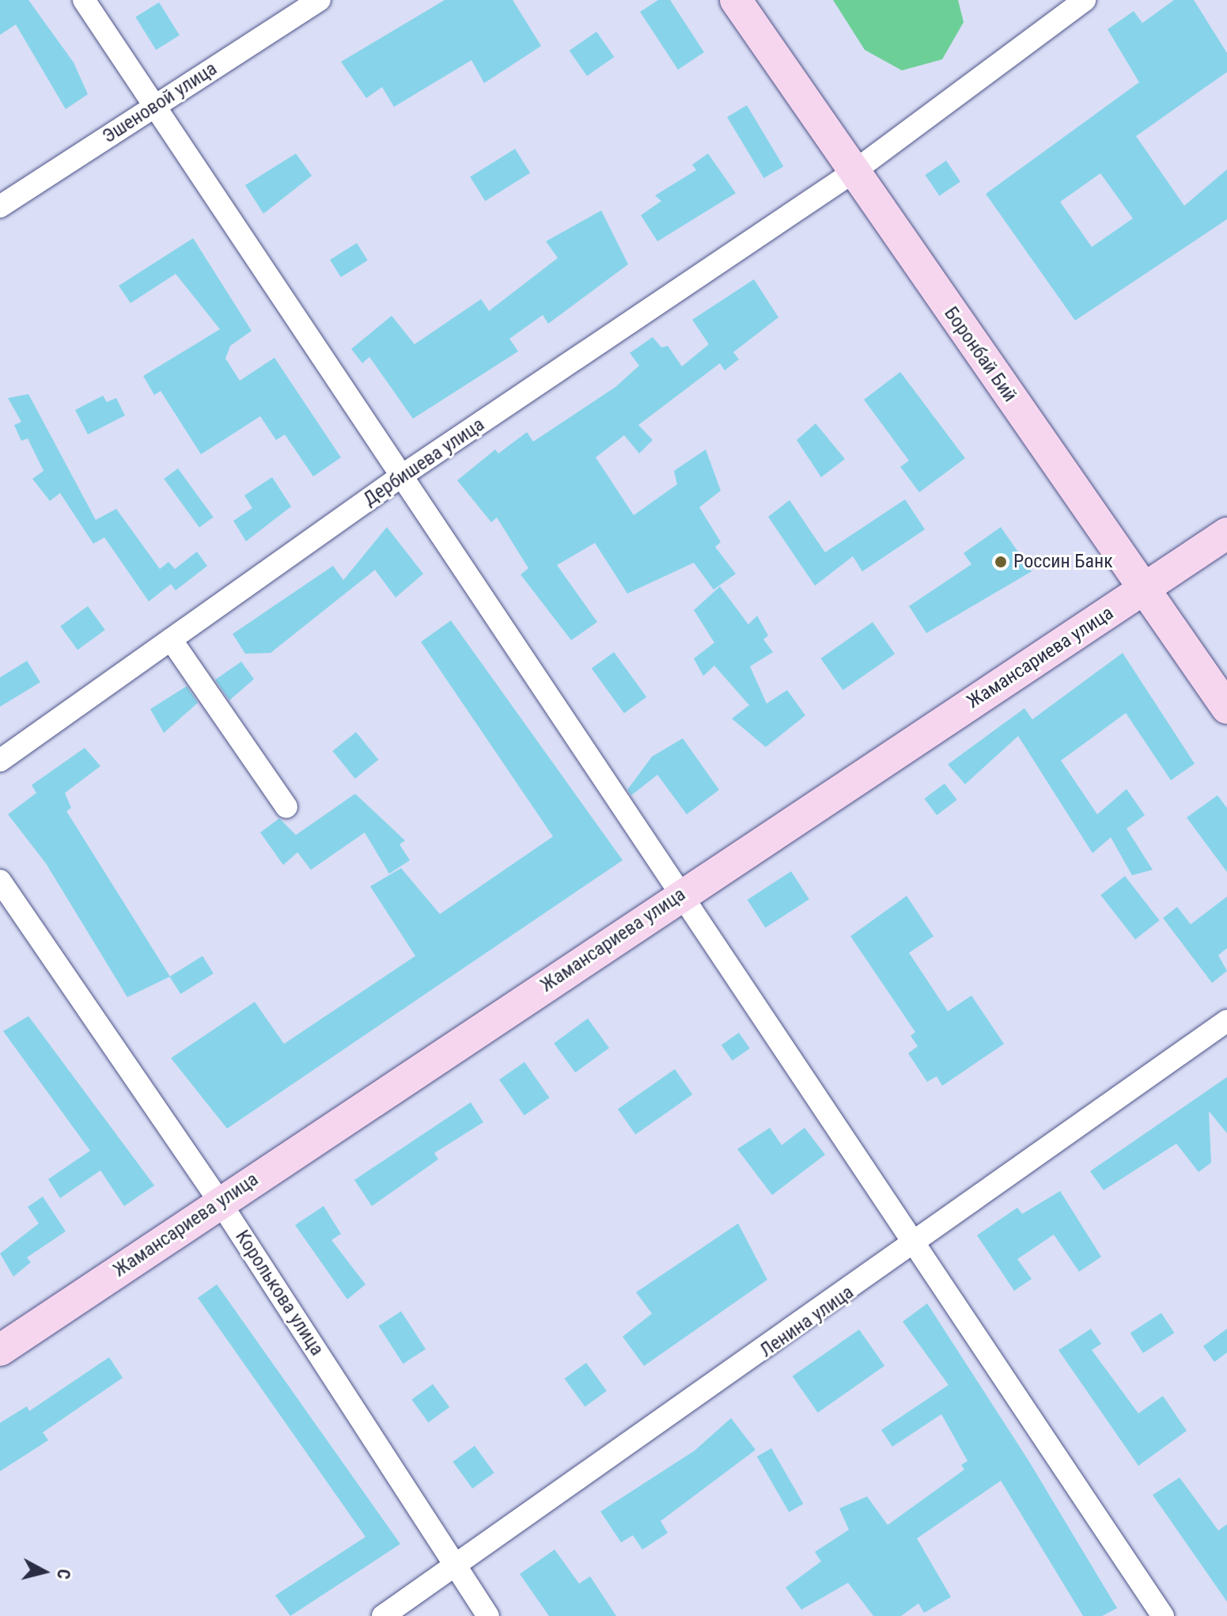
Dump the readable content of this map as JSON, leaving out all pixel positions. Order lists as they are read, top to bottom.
{
  "streets": {
    "main road": ["Боронбай Бий", "Жамансариева улица"],
    "street": [
      "Эшеновой улица",
      "Дербишева улица",
      "Королькова улица",
      "Ленина улица"
    ]
  },
  "crossings": [
    ["Боронбай Бий", "Дербишева улица"],
    ["Боронбай Бий", "Жамансариева улица"],
    ["Жамансариева улица", "Королькова улица"],
    ["Королькова улица", "Ленина улица"]
  ],
  "places": ["Россин Банк"],
  "north": "right"
}
